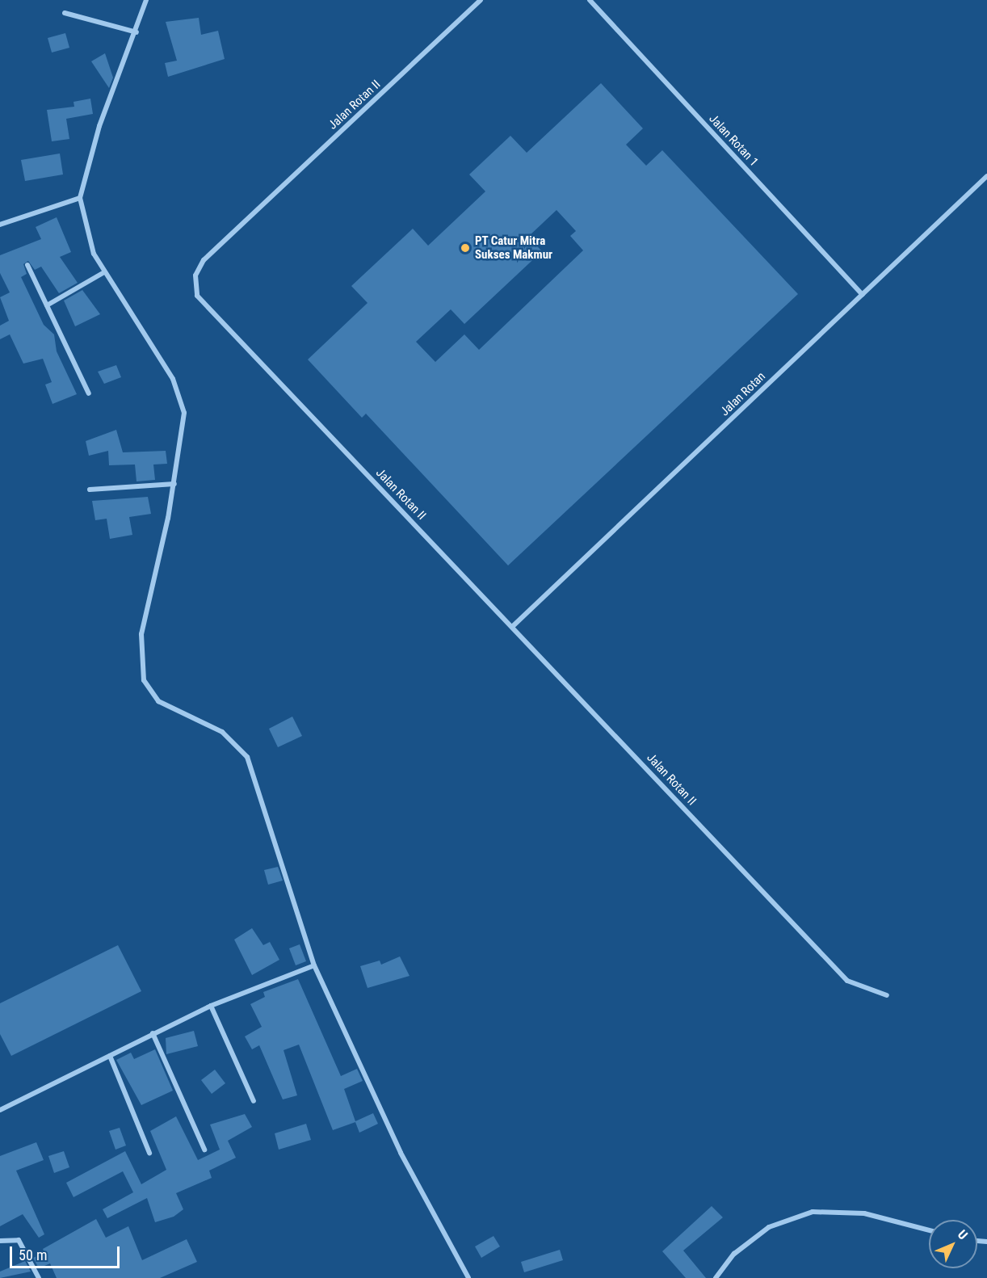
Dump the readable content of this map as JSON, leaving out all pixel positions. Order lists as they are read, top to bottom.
{
  "streets": {
    "street": ["Jalan Rotan II", "Jalan Rotan 1", "Jalan Rotan"]
  },
  "crossings": [
    ["Jalan Rotan II", "Jalan Rotan"],
    ["Jalan Rotan 1", "Jalan Rotan"]
  ],
  "places": ["PT Catur Mitra Sukses Makmur"],
  "scale_bar": "50 m",
  "north": "top right"
}
